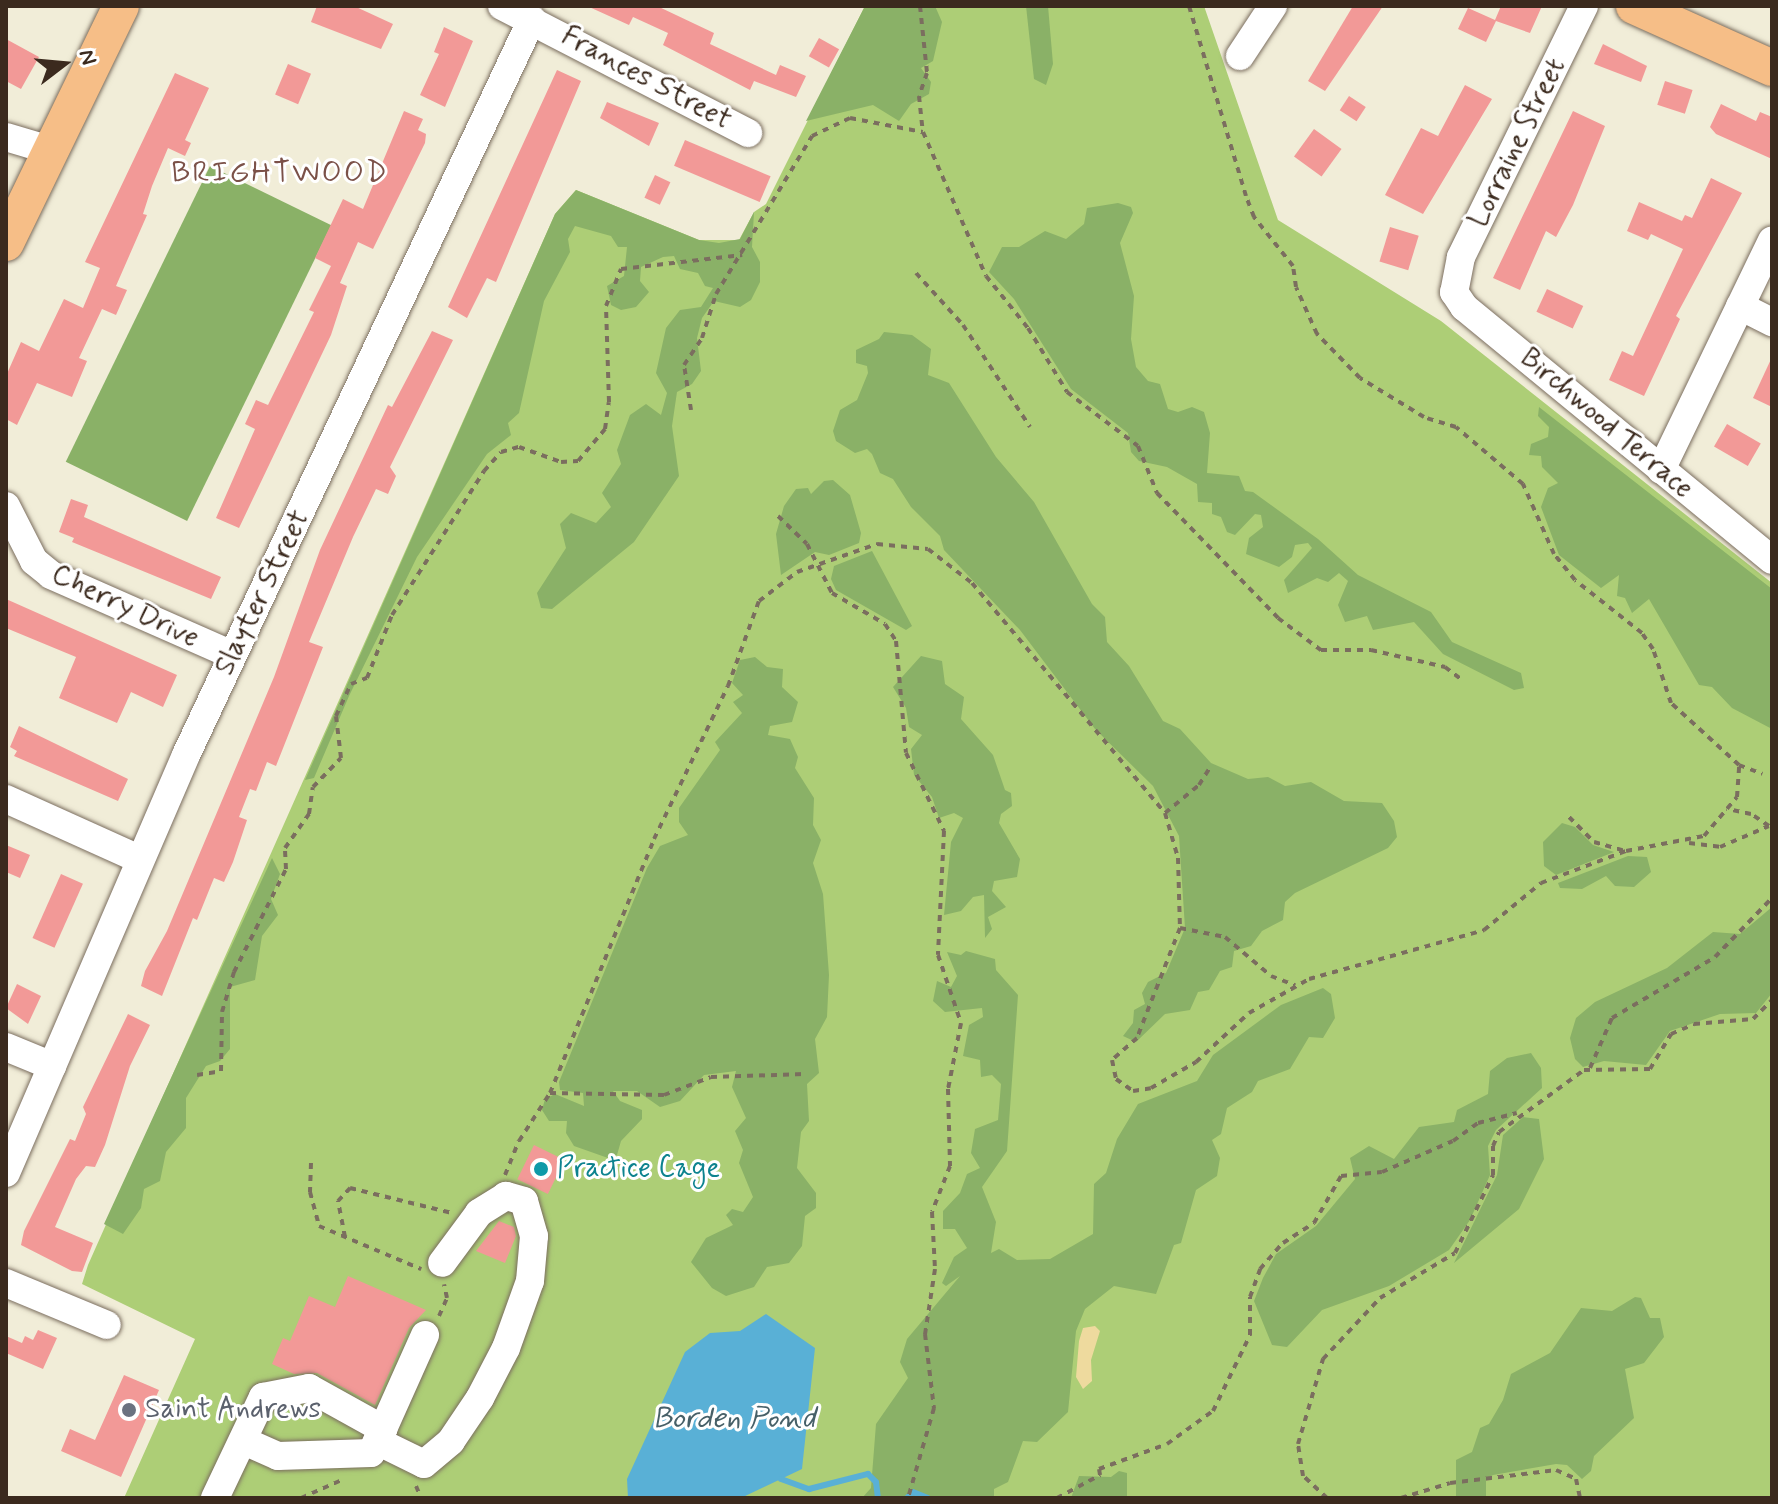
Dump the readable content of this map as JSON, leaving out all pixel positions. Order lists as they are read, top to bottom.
{
  "streets": {
    "street": [
      "Frances Street",
      "Lorraine Street",
      "Birchwood Terrace",
      "Slayter Street",
      "Cherry Drive"
    ]
  },
  "crossings": [
    ["Frances Street", "Slayter Street"],
    ["Lorraine Street", "Birchwood Terrace"],
    ["Slayter Street", "Cherry Drive"]
  ],
  "districts": ["BRIGHTWOOD"],
  "water": ["Borden Pond"],
  "places": ["Practice Cage", "Saint Andrews"],
  "north": "right"
}
